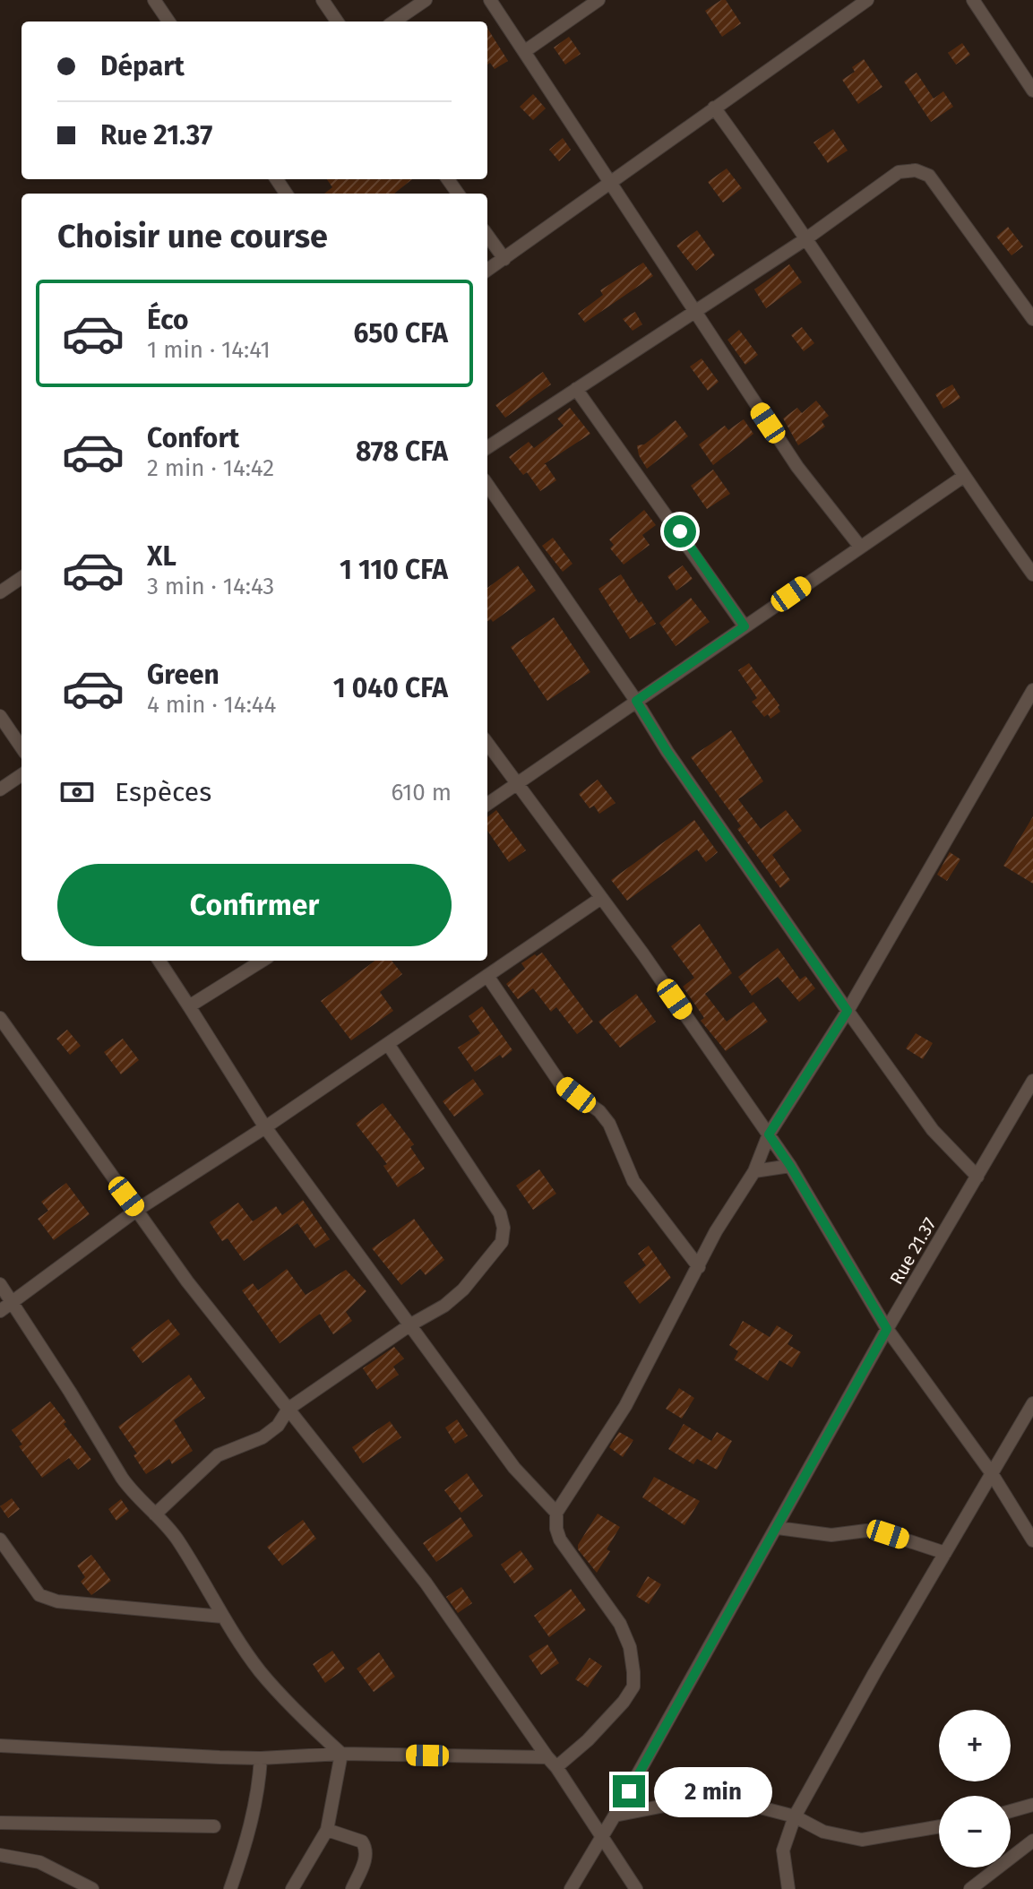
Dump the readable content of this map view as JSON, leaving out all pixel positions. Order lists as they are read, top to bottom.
{
  "streets": {
    "street": ["Rue 21.37"]
  },
  "page": {
    "banner": ["Départ", "Rue 21.37"],
    "heading": "Choisir une course",
    "list": [
      {
        "name": "Éco",
        "note": "1 min · 14:41",
        "value": "650 CFA"
      },
      {
        "name": "Confort",
        "note": "2 min · 14:42",
        "value": "878 CFA"
      },
      {
        "name": "XL",
        "note": "3 min · 14:43",
        "value": "1 110 CFA"
      },
      {
        "name": "Green",
        "note": "4 min · 14:44",
        "value": "1 040 CFA"
      }
    ],
    "pay": ["Espèces", "610 m"],
    "buttons": "Confirmer",
    "map_buttons": ["+", "−"],
    "bubble": "2 min"
  }
}
